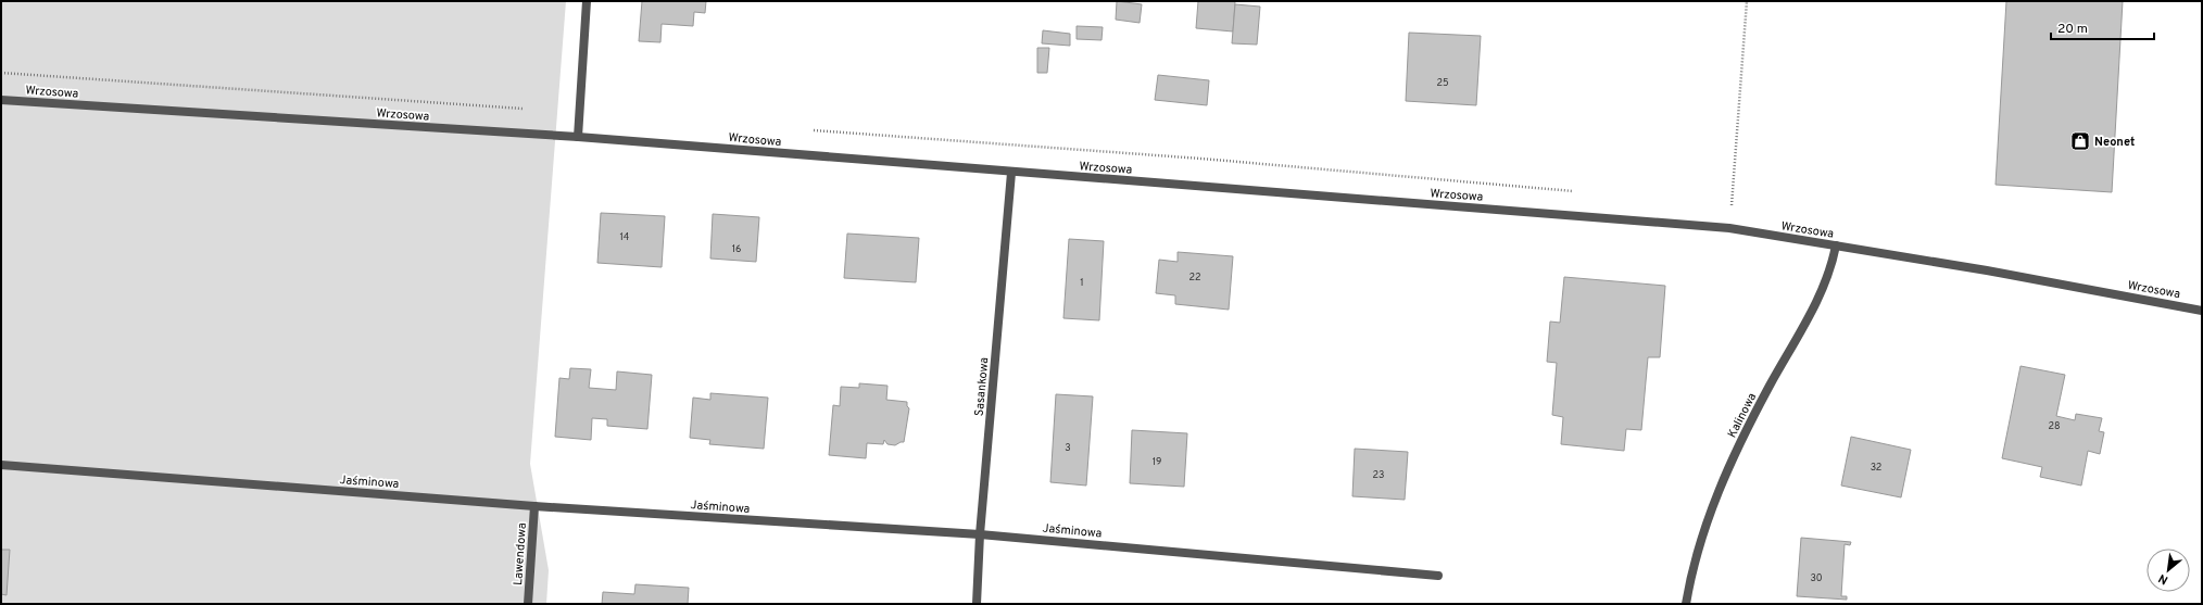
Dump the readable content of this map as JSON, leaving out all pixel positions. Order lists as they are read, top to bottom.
{
  "streets": {
    "street": [
      "Wrzosowa",
      "Sasankowa",
      "Kalinowa",
      "Jaśminowa",
      "Lawendowa"
    ]
  },
  "crossings": [
    ["Wrzosowa", "Sasankowa"],
    ["Wrzosowa", "Kalinowa"],
    ["Sasankowa", "Jaśminowa"],
    ["Jaśminowa", "Lawendowa"]
  ],
  "places": {
    "shop": ["Neonet"]
  },
  "house_numbers": [
    "25",
    "14",
    "16",
    "22",
    "1",
    "28",
    "3",
    "19",
    "32",
    "23",
    "30"
  ],
  "scale_bar": "20 m",
  "north": "bottom left"
}
